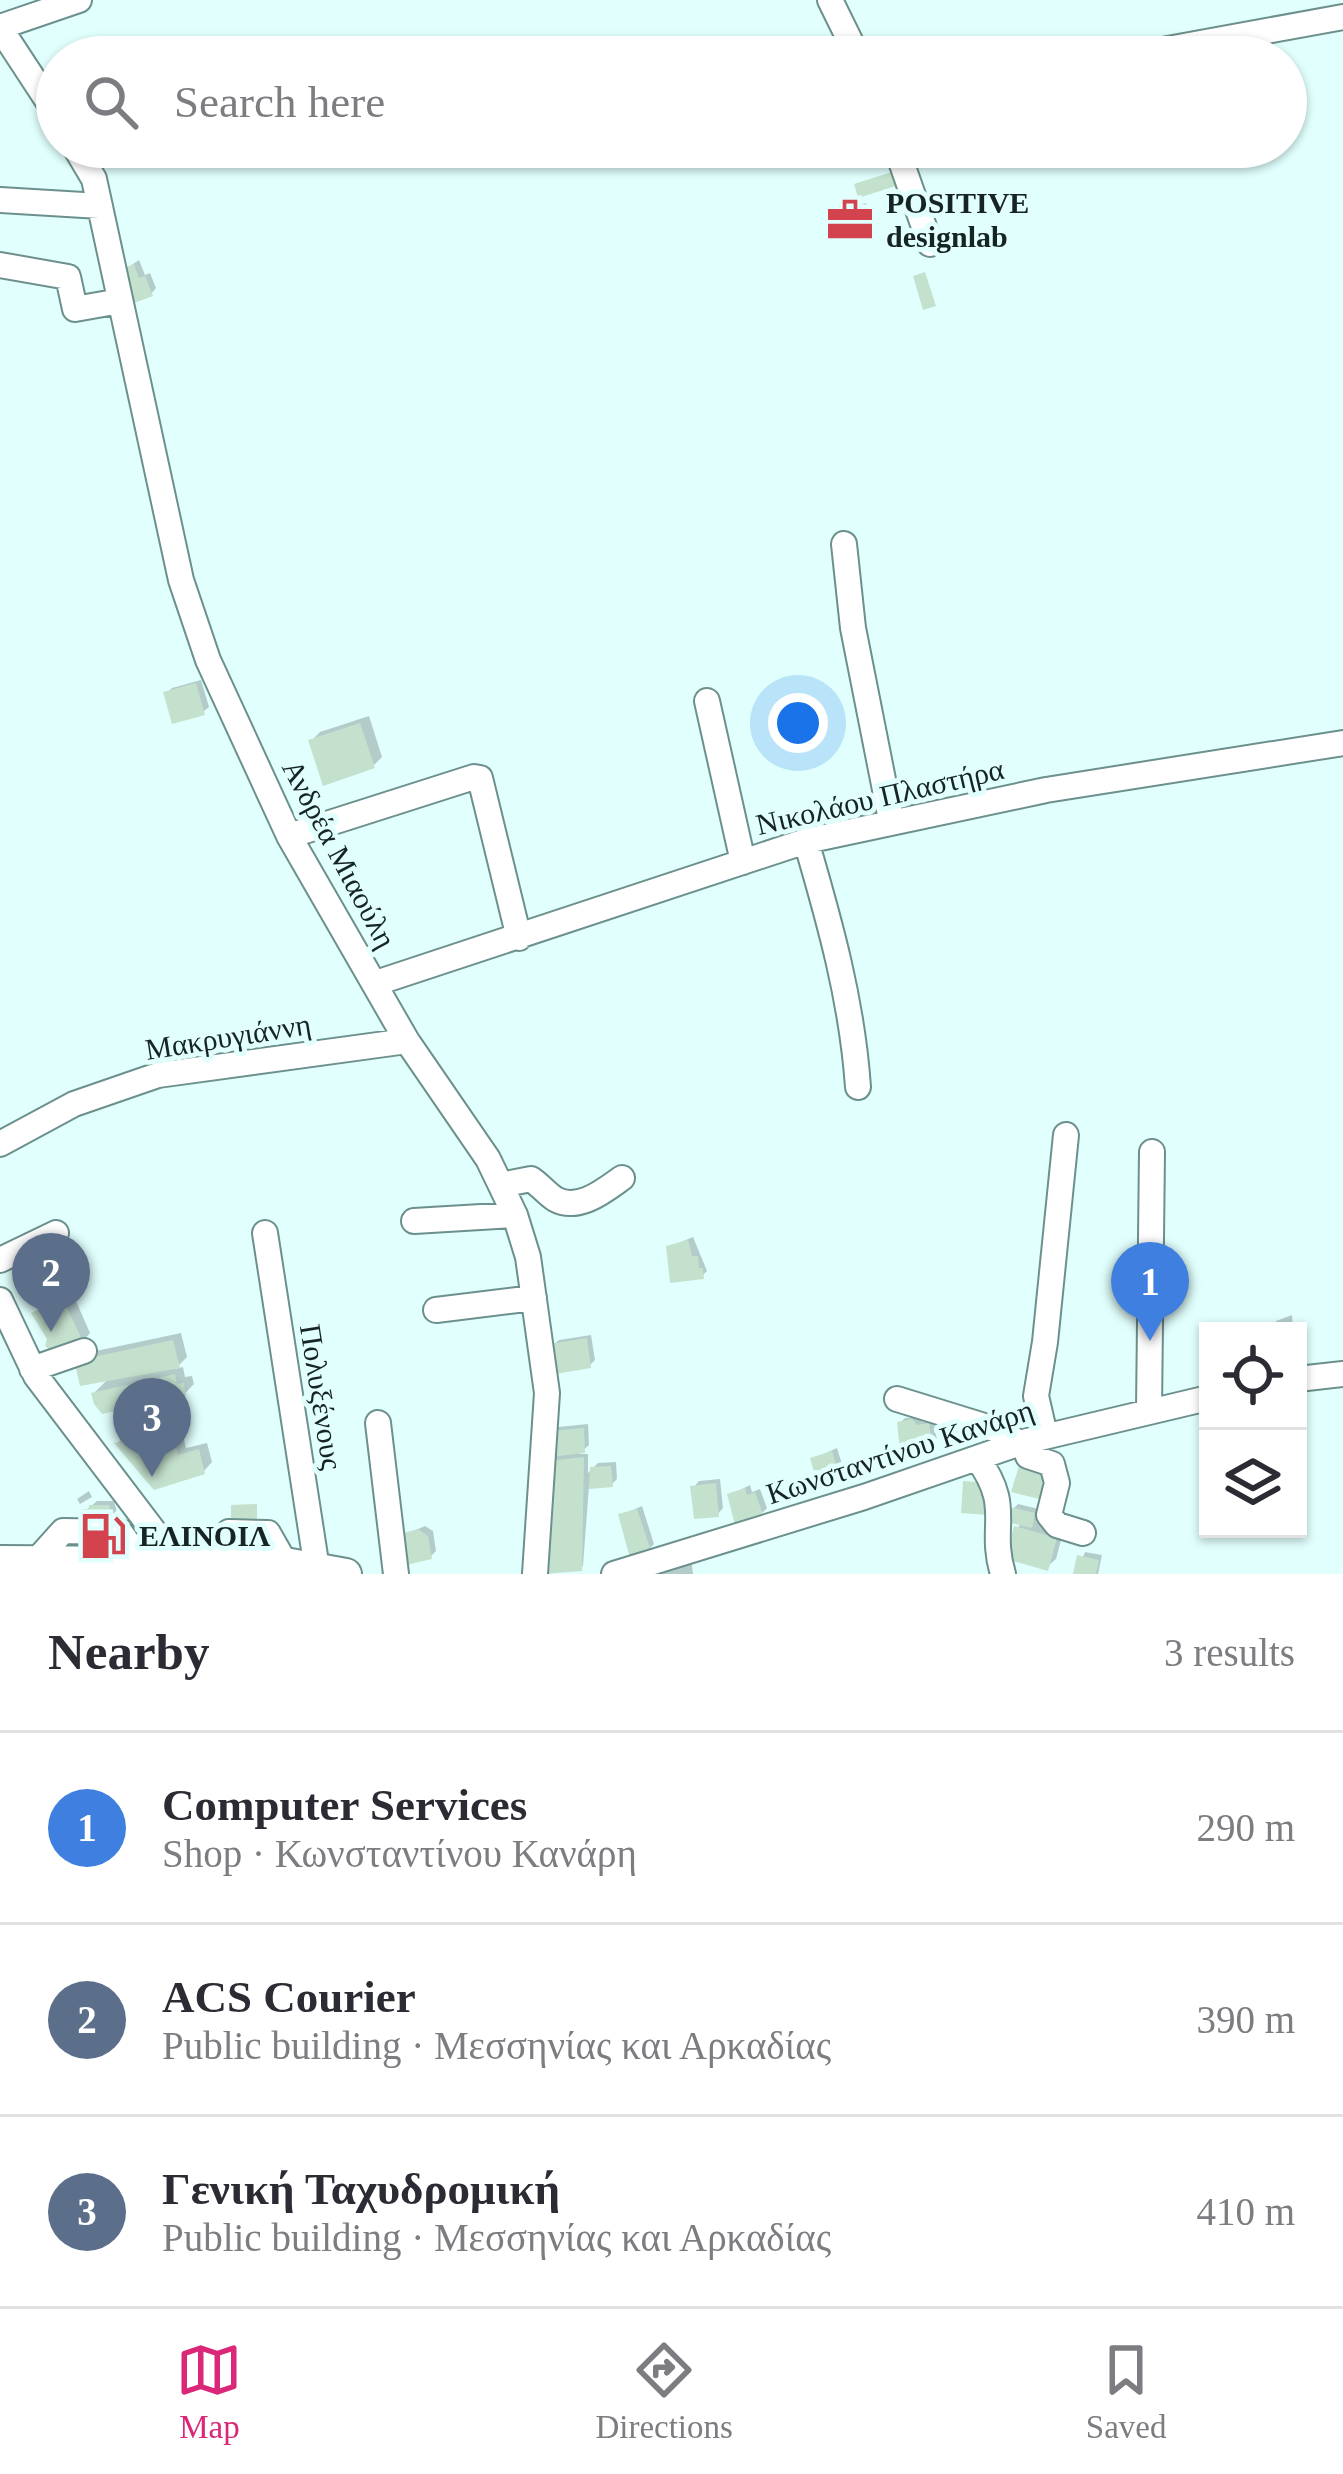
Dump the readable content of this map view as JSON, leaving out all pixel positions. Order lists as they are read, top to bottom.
{
  "streets": {
    "street": [
      "Νικολάου Πλαστήρα",
      "Ανδρέα Μιαούλη",
      "Μακρυγιάννη",
      "Πολυξένους",
      "Κωνσταντίνου Κανάρη"
    ]
  },
  "crossings": [
    ["Νικολάου Πλαστήρα", "Ανδρέα Μιαούλη"],
    ["Ανδρέα Μιαούλη", "Μακρυγιάννη"]
  ],
  "places": {
    "office": ["POSITIVE designlab"],
    "fuel station": ["ΕΛΙΝΟΙΛ"]
  },
  "page": {
    "search": "Search here",
    "pins": ["2", "1", "3"],
    "heading": ["Nearby", "3 results"],
    "list": [
      {
        "mark": "1",
        "name": "Computer Services",
        "note": "Shop · Κωνσταντίνου Κανάρη",
        "value": "290 m"
      },
      {
        "mark": "2",
        "name": "ACS Courier",
        "note": "Public building · Μεσσηνίας και Αρκαδίας",
        "value": "390 m"
      },
      {
        "mark": "3",
        "name": "Γενική Ταχυδρομική",
        "note": "Public building · Μεσσηνίας και Αρκαδίας",
        "value": "410 m"
      }
    ],
    "nav": ["Map", "Directions", "Saved"]
  }
}
